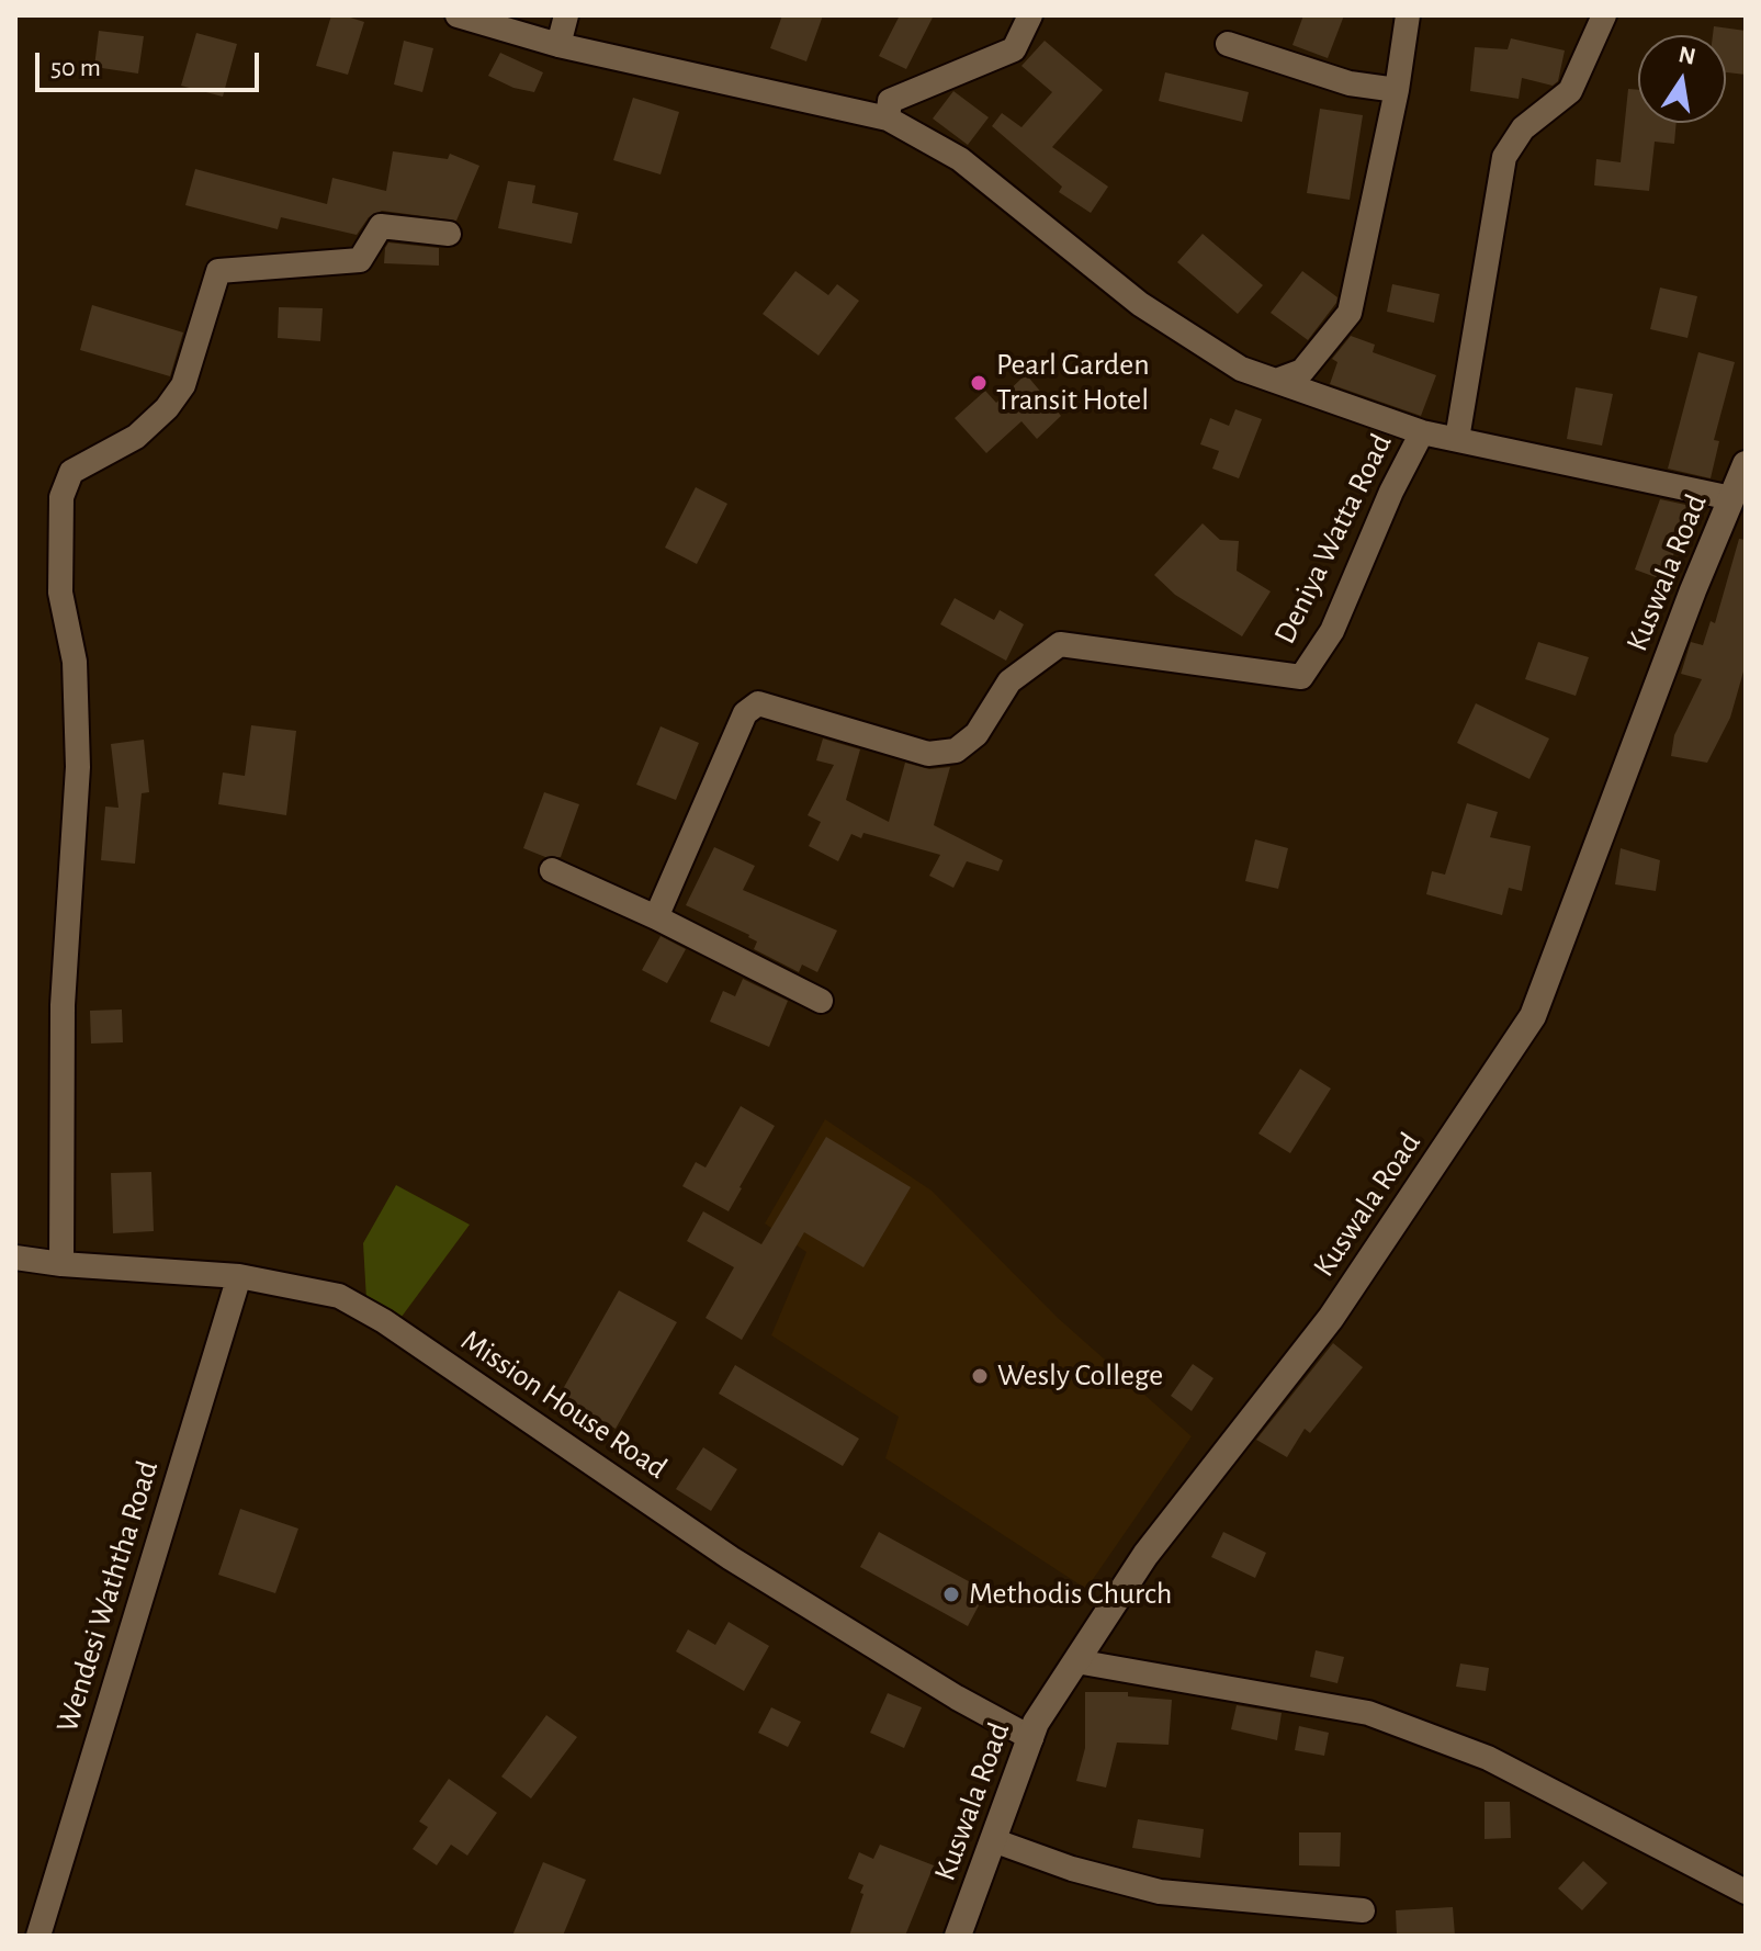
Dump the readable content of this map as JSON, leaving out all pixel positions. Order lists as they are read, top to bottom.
{
  "streets": {
    "street": [
      "Deniya Watta Road",
      "Kuswala Road",
      "Mission House Road",
      "Wendesi Waththa Road"
    ]
  },
  "crossings": [
    ["Kuswala Road", "Mission House Road"],
    ["Mission House Road", "Wendesi Waththa Road"]
  ],
  "places": ["Pearl Garden Transit Hotel", "Wesly College", "Methodis Church"],
  "scale_bar": "50 m",
  "north": "top"
}
